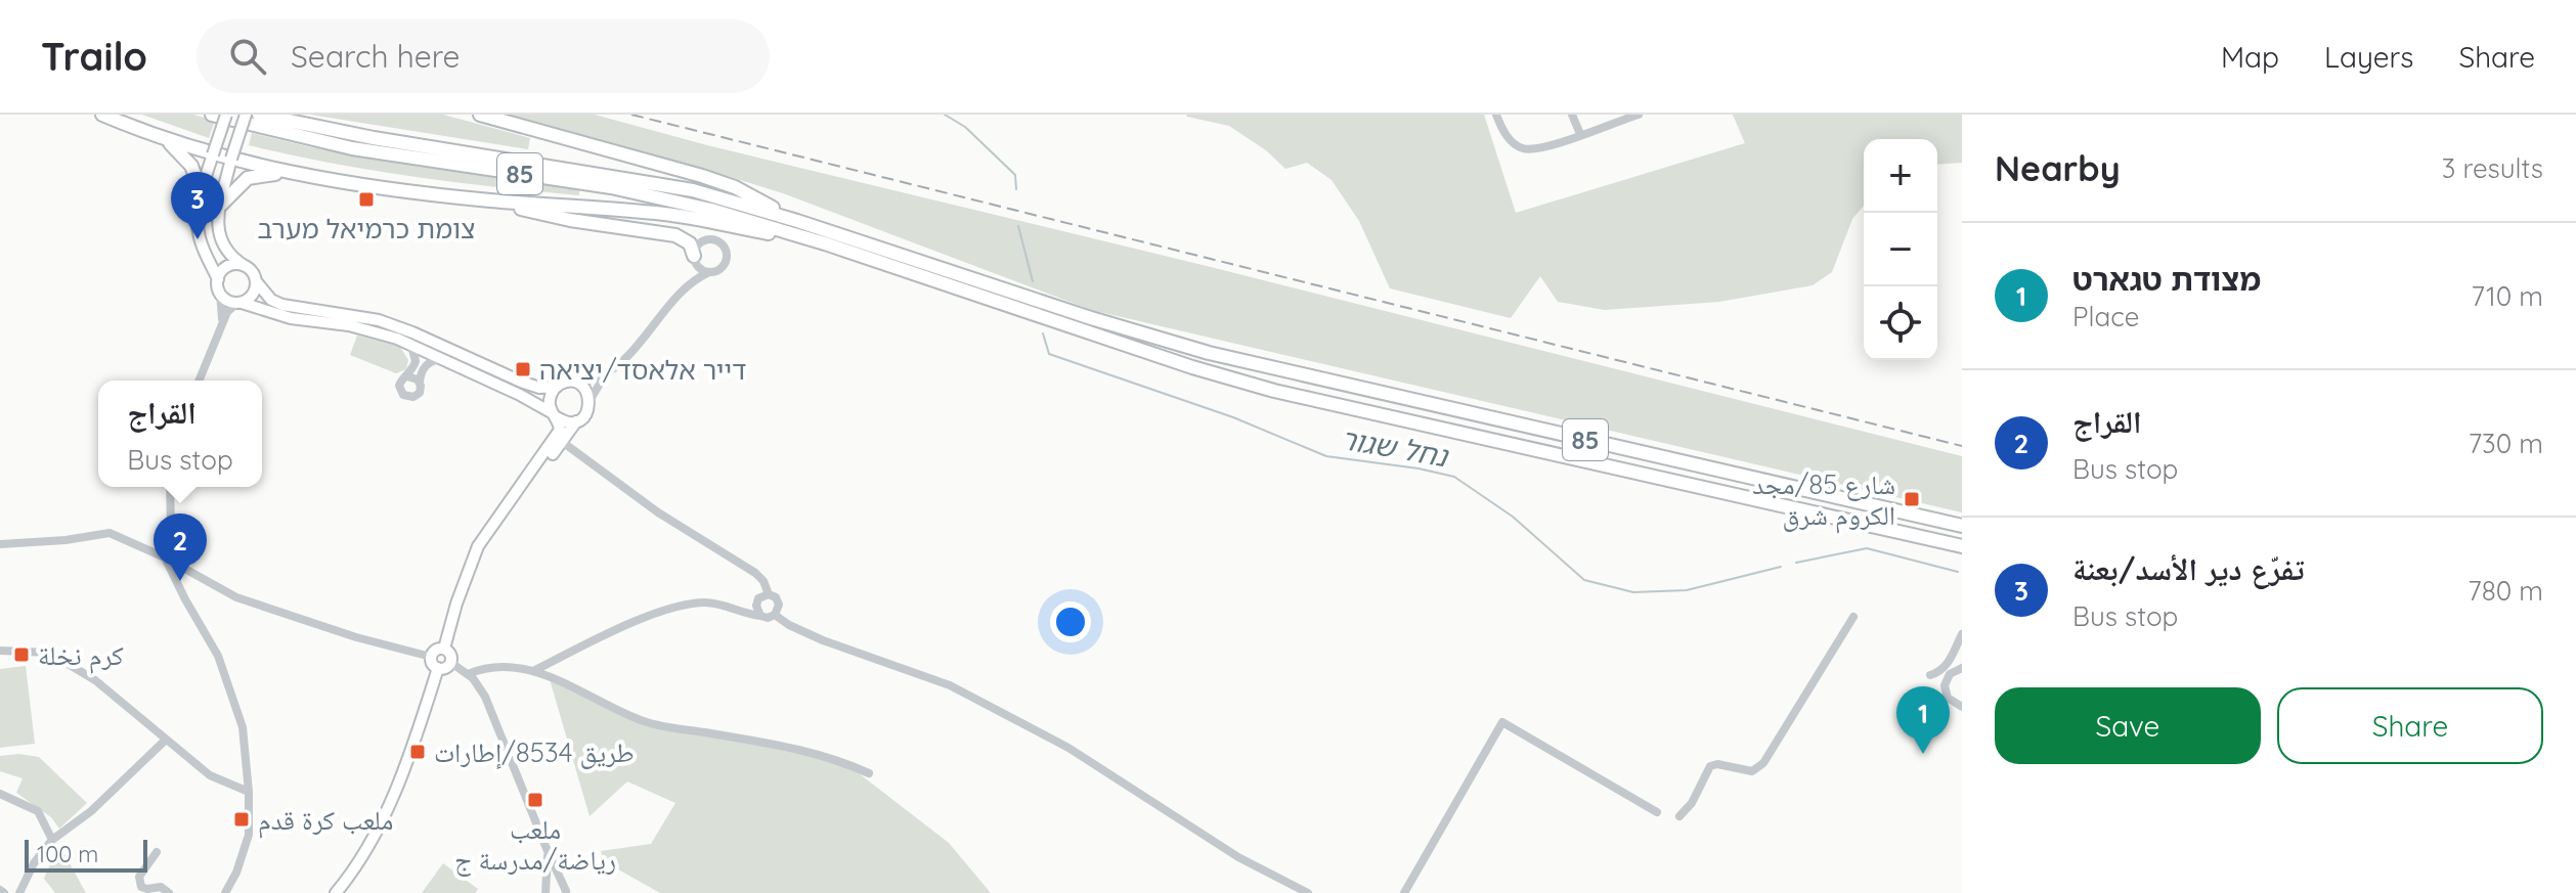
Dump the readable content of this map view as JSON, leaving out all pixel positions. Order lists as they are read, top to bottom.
{
  "streets": {
    "highway": ["85"]
  },
  "water": ["נחל שגור"],
  "places": {
    "transit": [
      "צומת כרמיאל מערב",
      "דייר אלאסד/יציאה",
      "شارع 85/مجد الكروم شرق",
      "كرم نخلة",
      "طريق 8534/إطارات",
      "ملعب رياضة/مدرسة ج",
      "ملعب كرة قدم"
    ]
  },
  "scale_bar": "100 m",
  "page": {
    "header": "Trailo",
    "search": "Search here",
    "nav": ["Map", "Layers", "Share"],
    "heading": ["Nearby", "3 results"],
    "map_buttons": ["+", "−"],
    "pins": ["3", "2", "1"],
    "list": [
      {
        "mark": "1",
        "name": "מצודת טגארט",
        "note": "Place",
        "value": "710 m"
      },
      {
        "mark": "2",
        "name": "القراج",
        "note": "Bus stop",
        "value": "730 m"
      },
      {
        "mark": "3",
        "name": "تفرّع دير الأسد/بعنة",
        "note": "Bus stop",
        "value": "780 m"
      }
    ],
    "popup": ["القراج", "Bus stop"],
    "buttons": ["Save", "Share"],
    "scale": "100 m"
  }
}
